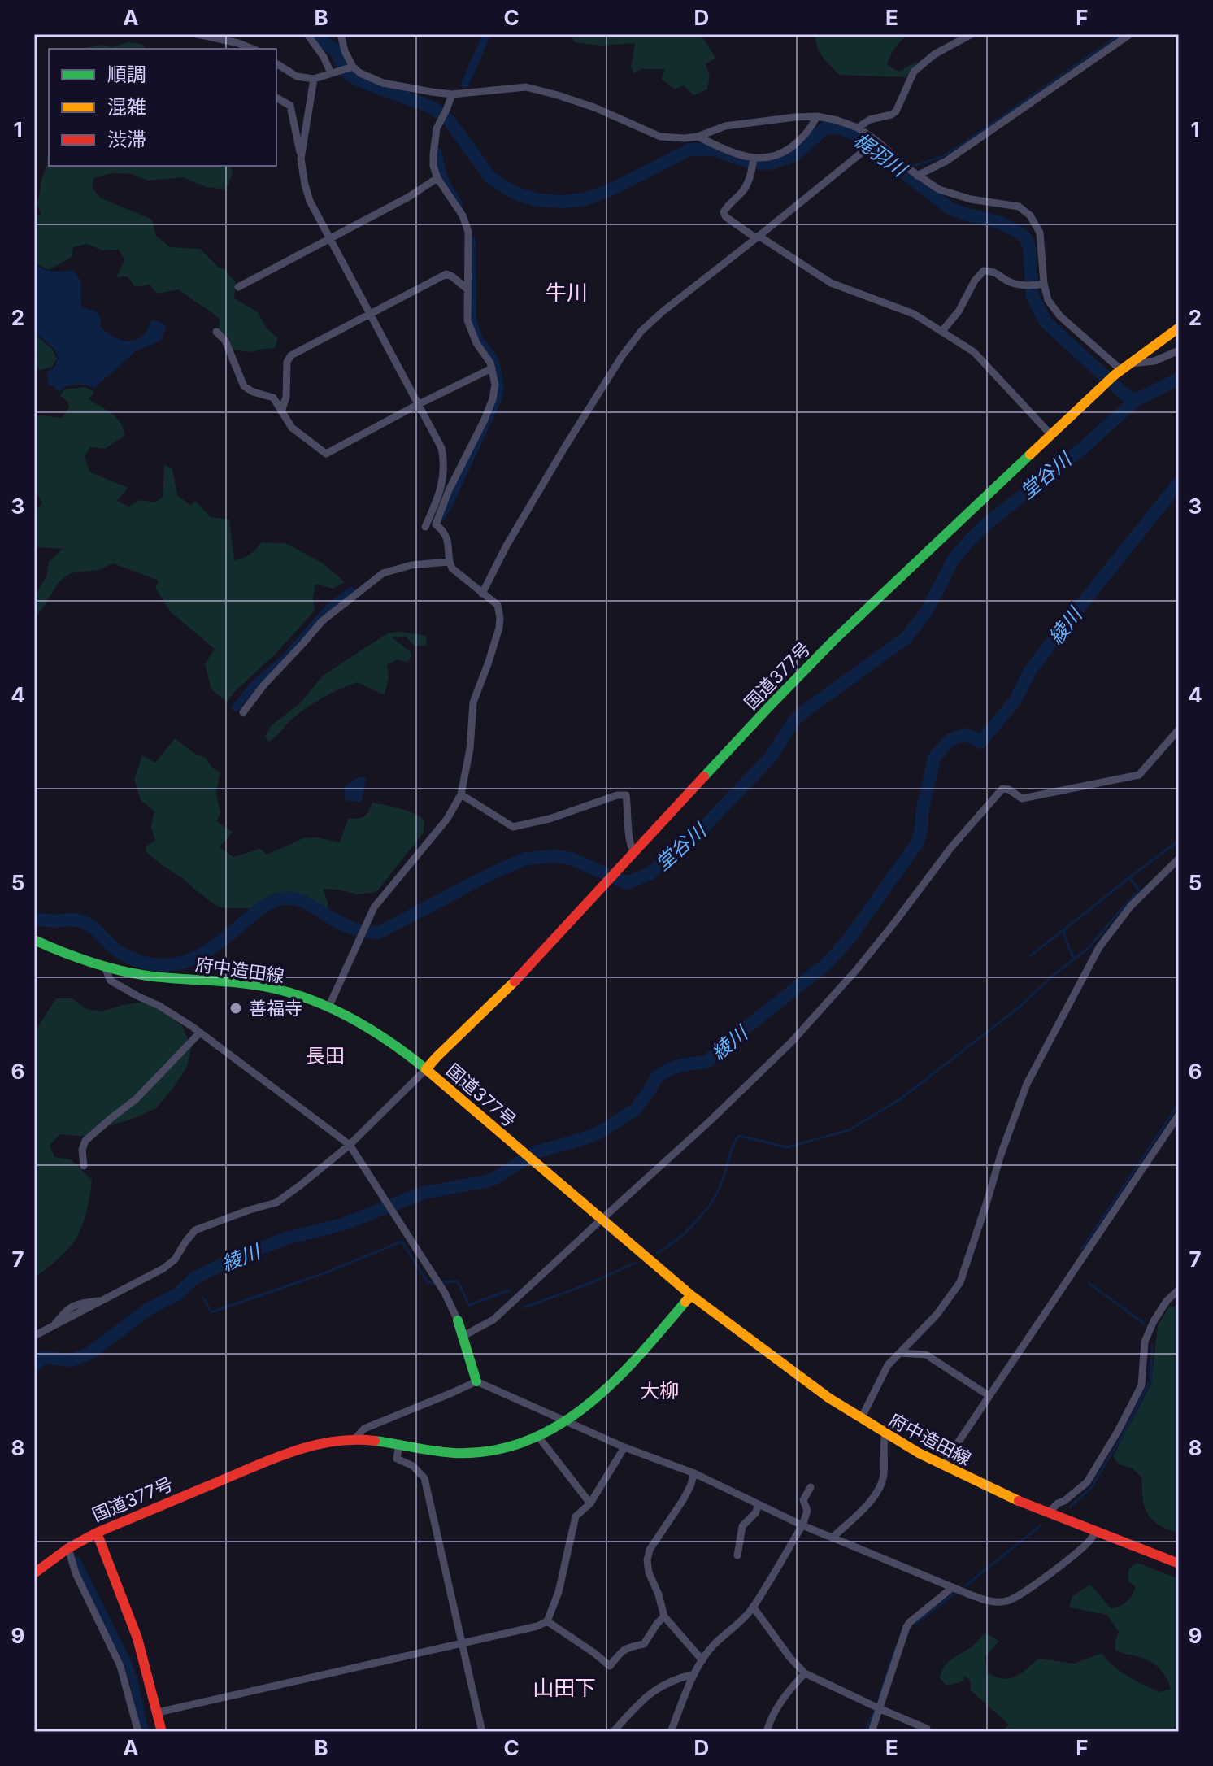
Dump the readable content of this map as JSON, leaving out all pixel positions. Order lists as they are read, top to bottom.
{
  "streets": {
    "main road": ["国道377号", "府中造田線"]
  },
  "crossings": [
    ["国道377号", "府中造田線"]
  ],
  "districts": [
    "牛川",
    "長田",
    "大柳",
    "山田下"
  ],
  "water": ["梶羽川", "堂谷川", "綾川"],
  "places": ["善福寺"],
  "legend": ["順調", "混雑", "渋滞"],
  "grid": {
    "columns": [
      "A",
      "B",
      "C",
      "D",
      "E",
      "F"
    ],
    "rows": [
      "1",
      "2",
      "3",
      "4",
      "5",
      "6",
      "7",
      "8",
      "9"
    ]
  }
}
